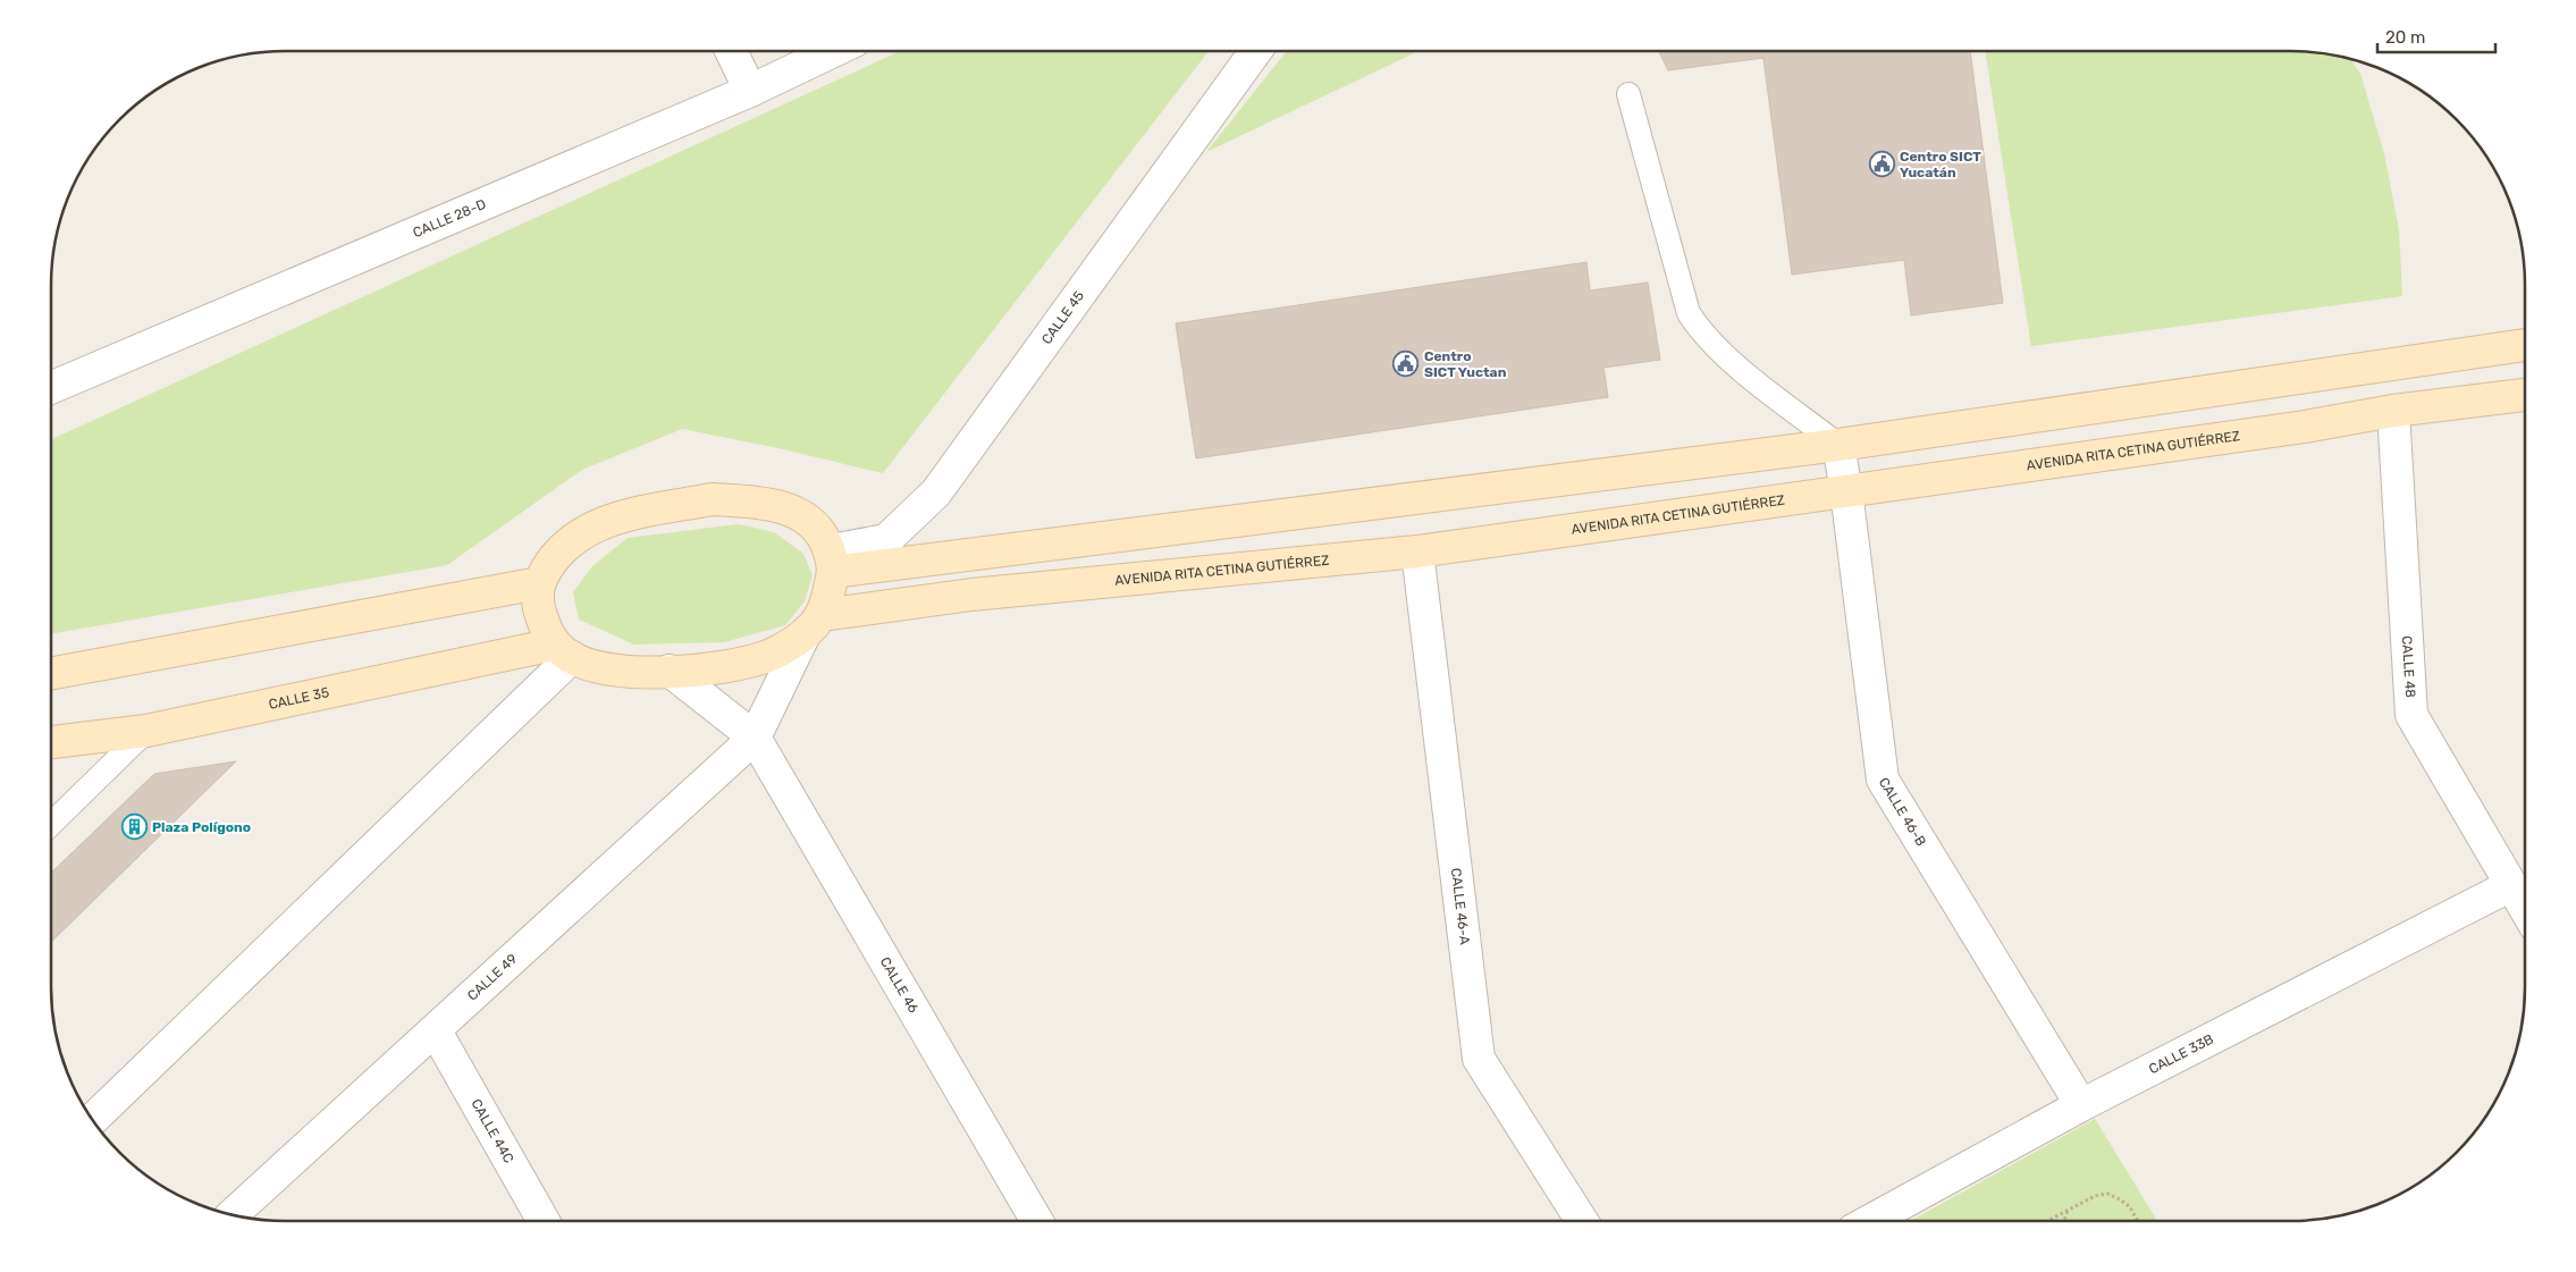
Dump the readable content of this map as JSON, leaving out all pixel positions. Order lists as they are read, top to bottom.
{
  "streets": {
    "street": [
      "CALLE 28-D",
      "CALLE 45",
      "AVENIDA RITA CETINA GUTIÉRREZ",
      "CALLE 48",
      "CALLE 35",
      "CALLE 46-B",
      "CALLE 46-A",
      "CALLE 49",
      "CALLE 46",
      "CALLE 33B",
      "CALLE 44C"
    ]
  },
  "crossings": [
    ["AVENIDA RITA CETINA GUTIÉRREZ", "CALLE 48"],
    ["AVENIDA RITA CETINA GUTIÉRREZ", "CALLE 46-B"],
    ["AVENIDA RITA CETINA GUTIÉRREZ", "CALLE 46-A"],
    ["CALLE 48", "CALLE 33B"],
    ["CALLE 46-B", "CALLE 33B"],
    ["CALLE 49", "CALLE 46"],
    ["CALLE 49", "CALLE 44C"]
  ],
  "places": {
    "public building": ["Centro SICT Yucatán", "Centro SICT Yuctan"],
    "building": ["Plaza Polígono"]
  },
  "scale_bar": "20 m"
}
